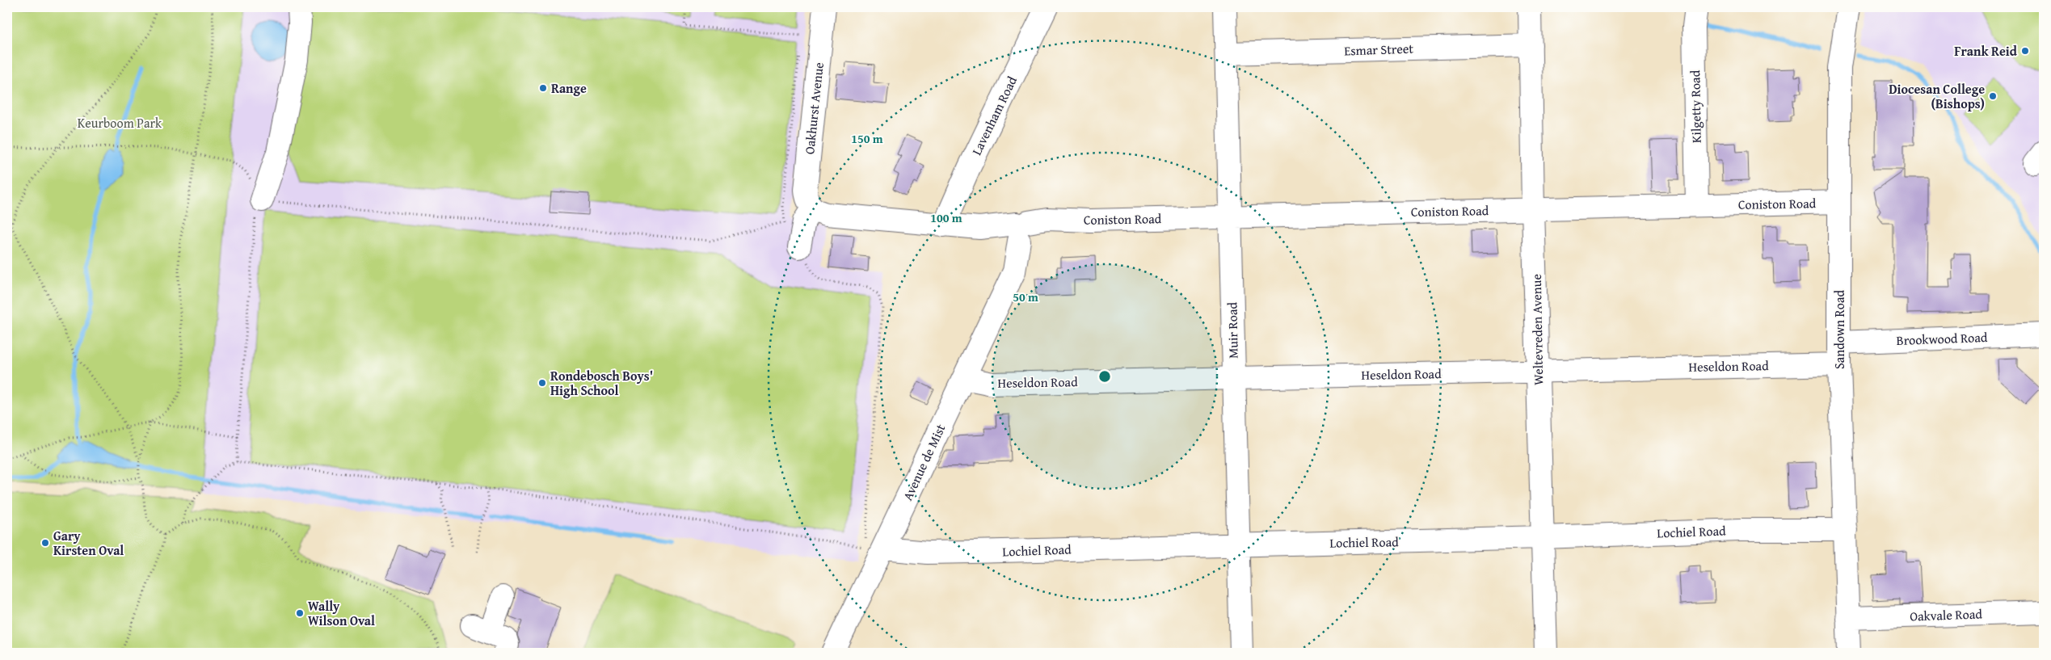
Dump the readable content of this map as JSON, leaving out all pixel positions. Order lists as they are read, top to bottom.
{
  "streets": {
    "street": [
      "Esmar Street",
      "Kilgetty Road",
      "Oakhurst Avenue",
      "Lavenham Road",
      "Coniston Road",
      "Weltevreden Avenue",
      "Sandown Road",
      "Muir Road",
      "Brookwood Road",
      "Heseldon Road",
      "Avenue de Mist",
      "Lochiel Road",
      "Oakvale Road"
    ]
  },
  "crossings": [
    ["Esmar Street", "Weltevreden Avenue"],
    ["Esmar Street", "Muir Road"],
    ["Kilgetty Road", "Coniston Road"],
    ["Oakhurst Avenue", "Coniston Road"],
    ["Lavenham Road", "Coniston Road"],
    ["Coniston Road", "Weltevreden Avenue"],
    ["Coniston Road", "Sandown Road"],
    ["Coniston Road", "Muir Road"],
    ["Coniston Road", "Avenue de Mist"],
    ["Weltevreden Avenue", "Heseldon Road"],
    ["Weltevreden Avenue", "Lochiel Road"],
    ["Sandown Road", "Brookwood Road"],
    ["Sandown Road", "Heseldon Road"],
    ["Sandown Road", "Lochiel Road"],
    ["Sandown Road", "Oakvale Road"],
    ["Muir Road", "Heseldon Road"],
    ["Muir Road", "Lochiel Road"],
    ["Brookwood Road", "Heseldon Road"],
    ["Heseldon Road", "Avenue de Mist"],
    ["Avenue de Mist", "Lochiel Road"]
  ],
  "parks": ["Keurboom Park"],
  "places": [
    "Frank Reid",
    "Range",
    "Diocesan College (Bishops)",
    "Rondebosch Boys' High School",
    "Gary Kirsten Oval",
    "Wally Wilson Oval"
  ],
  "rings": ["150 m", "100 m", "50 m"]
}
